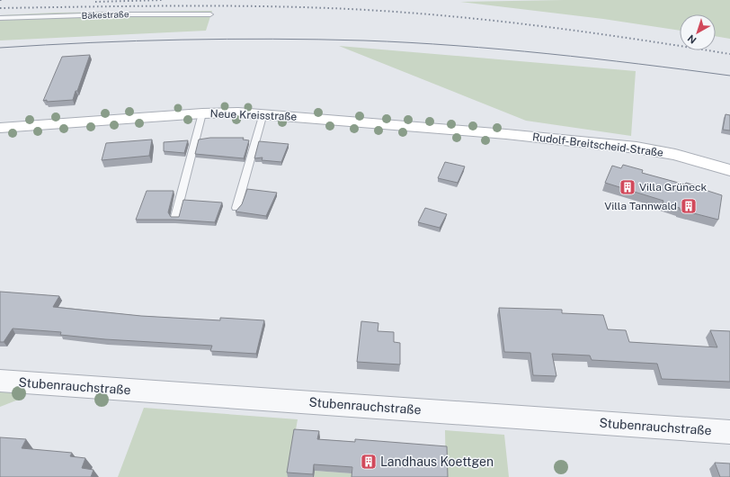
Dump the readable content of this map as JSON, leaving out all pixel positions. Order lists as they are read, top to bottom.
{
  "streets": {
    "street": ["Neue Kreisstraße", "Rudolf-Breitscheid-Straße", "Stubenrauchstraße"],
    "lane": ["Bäkestraße"]
  },
  "crossings": [
    ["Neue Kreisstraße", "Rudolf-Breitscheid-Straße"]
  ],
  "places": {
    "building": ["Villa Grüneck", "Villa Tannwald", "Landhaus Koettgen"]
  },
  "north": "bottom left"
}
